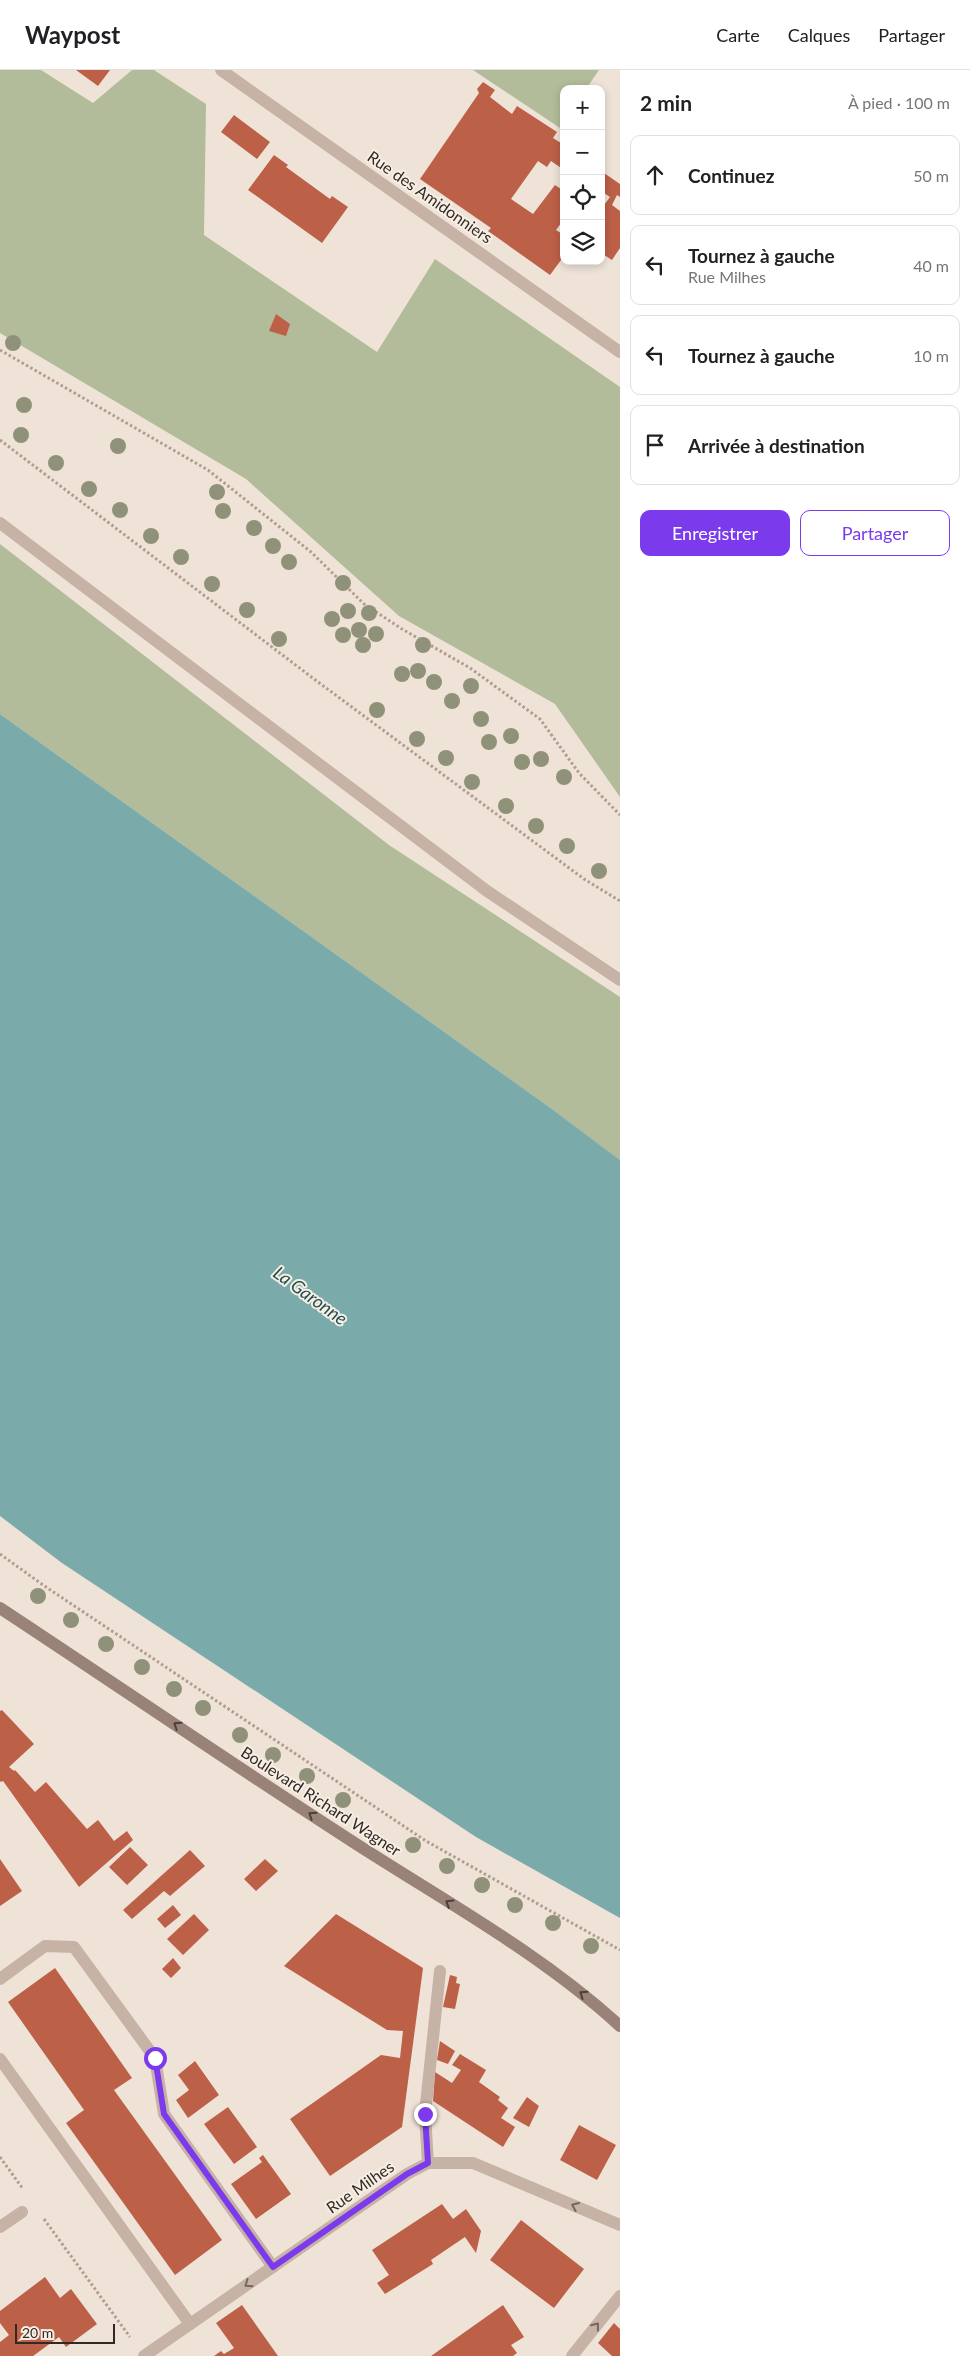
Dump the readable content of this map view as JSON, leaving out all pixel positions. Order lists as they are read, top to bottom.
{
  "streets": {
    "street": ["Rue des Amidonniers", "Boulevard Richard Wagner", "Rue Milhes"]
  },
  "one_way": ["Boulevard Richard Wagner", "Rue Milhes"],
  "water": ["La Garonne"],
  "scale_bar": "20 m",
  "page": {
    "header": "Waypost",
    "nav": ["Carte", "Calques", "Partager"],
    "heading": ["2 min", "À pied · 100 m"],
    "map_buttons": ["+", "−"],
    "list": [
      ["Continuez", "50 m"],
      ["Tournez à gauche", "Rue Milhes", "40 m"],
      ["Tournez à gauche", "10 m"],
      "Arrivée à destination"
    ],
    "buttons": ["Enregistrer", "Partager"],
    "scale": "20 m"
  }
}
